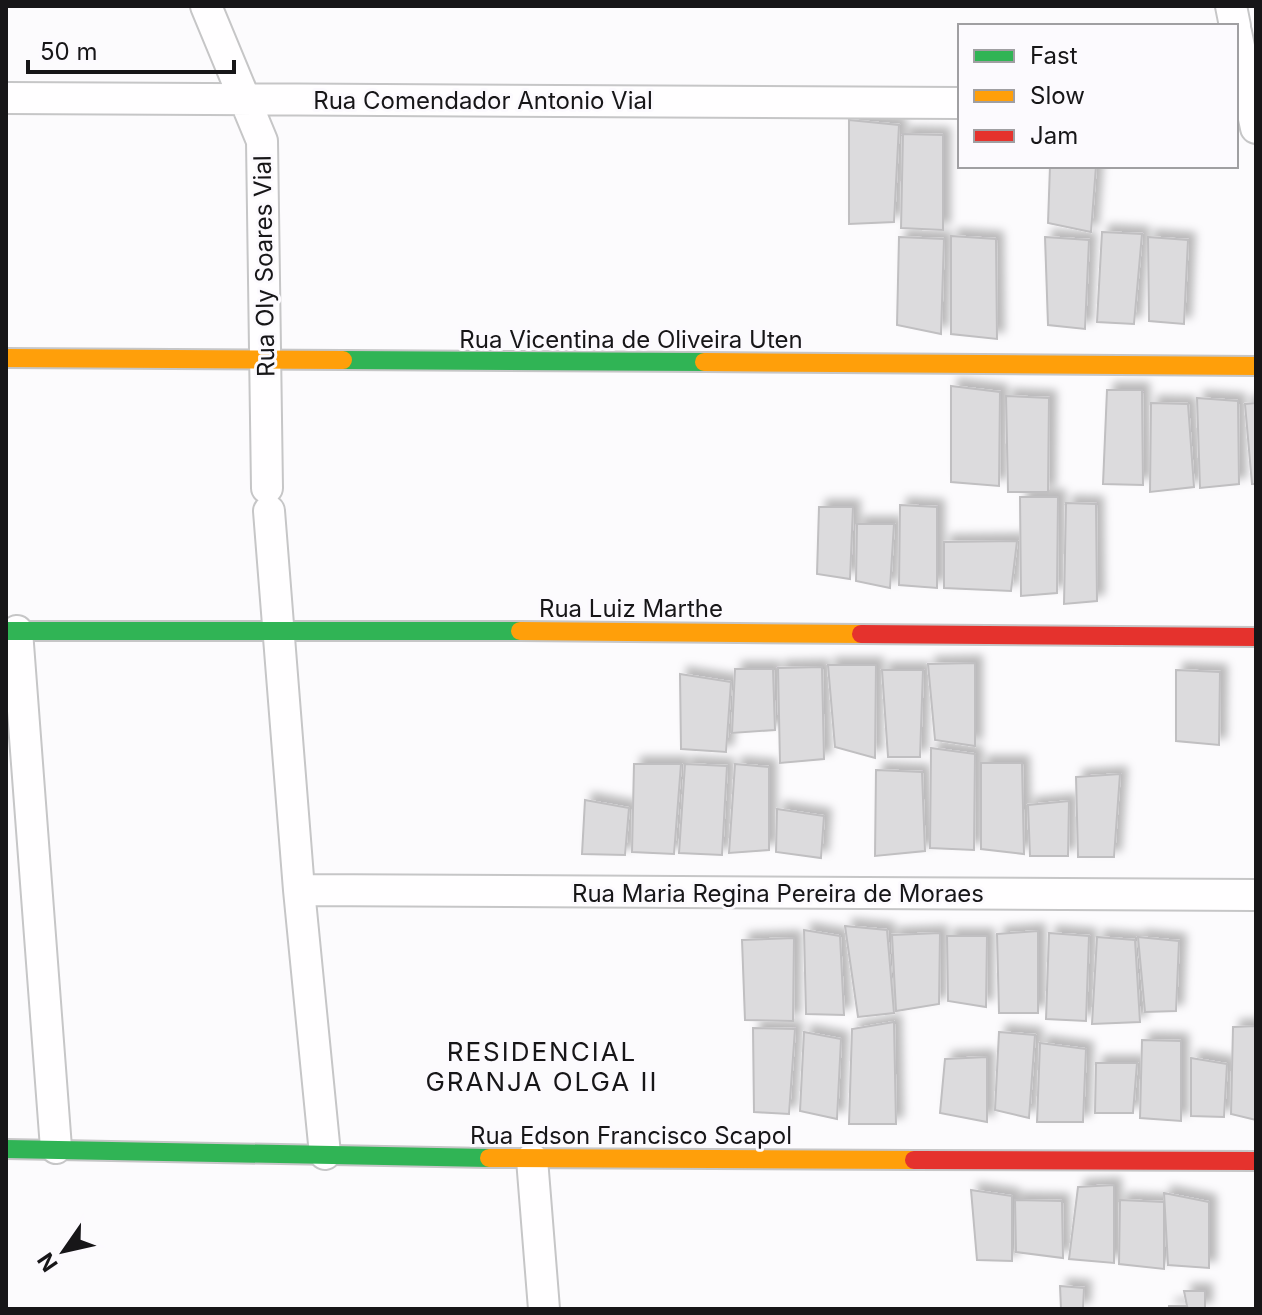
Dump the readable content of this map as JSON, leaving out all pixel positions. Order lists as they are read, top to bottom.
{
  "streets": {
    "street": [
      "Rua Comendador Antonio Vial",
      "Rua Oly Soares Vial",
      "Rua Vicentina de Oliveira Uten",
      "Rua Luiz Marthe",
      "Rua Maria Regina Pereira de Moraes",
      "Rua Edson Francisco Scapol"
    ]
  },
  "crossings": [
    ["Rua Comendador Antonio Vial", "Rua Oly Soares Vial"],
    ["Rua Oly Soares Vial", "Rua Vicentina de Oliveira Uten"],
    ["Rua Oly Soares Vial", "Rua Luiz Marthe"],
    ["Rua Oly Soares Vial", "Rua Maria Regina Pereira de Moraes"],
    ["Rua Oly Soares Vial", "Rua Edson Francisco Scapol"]
  ],
  "districts": ["RESIDENCIAL GRANJA OLGA II"],
  "legend": ["Fast", "Slow", "Jam"],
  "scale_bar": "50 m",
  "north": "bottom left"
}
